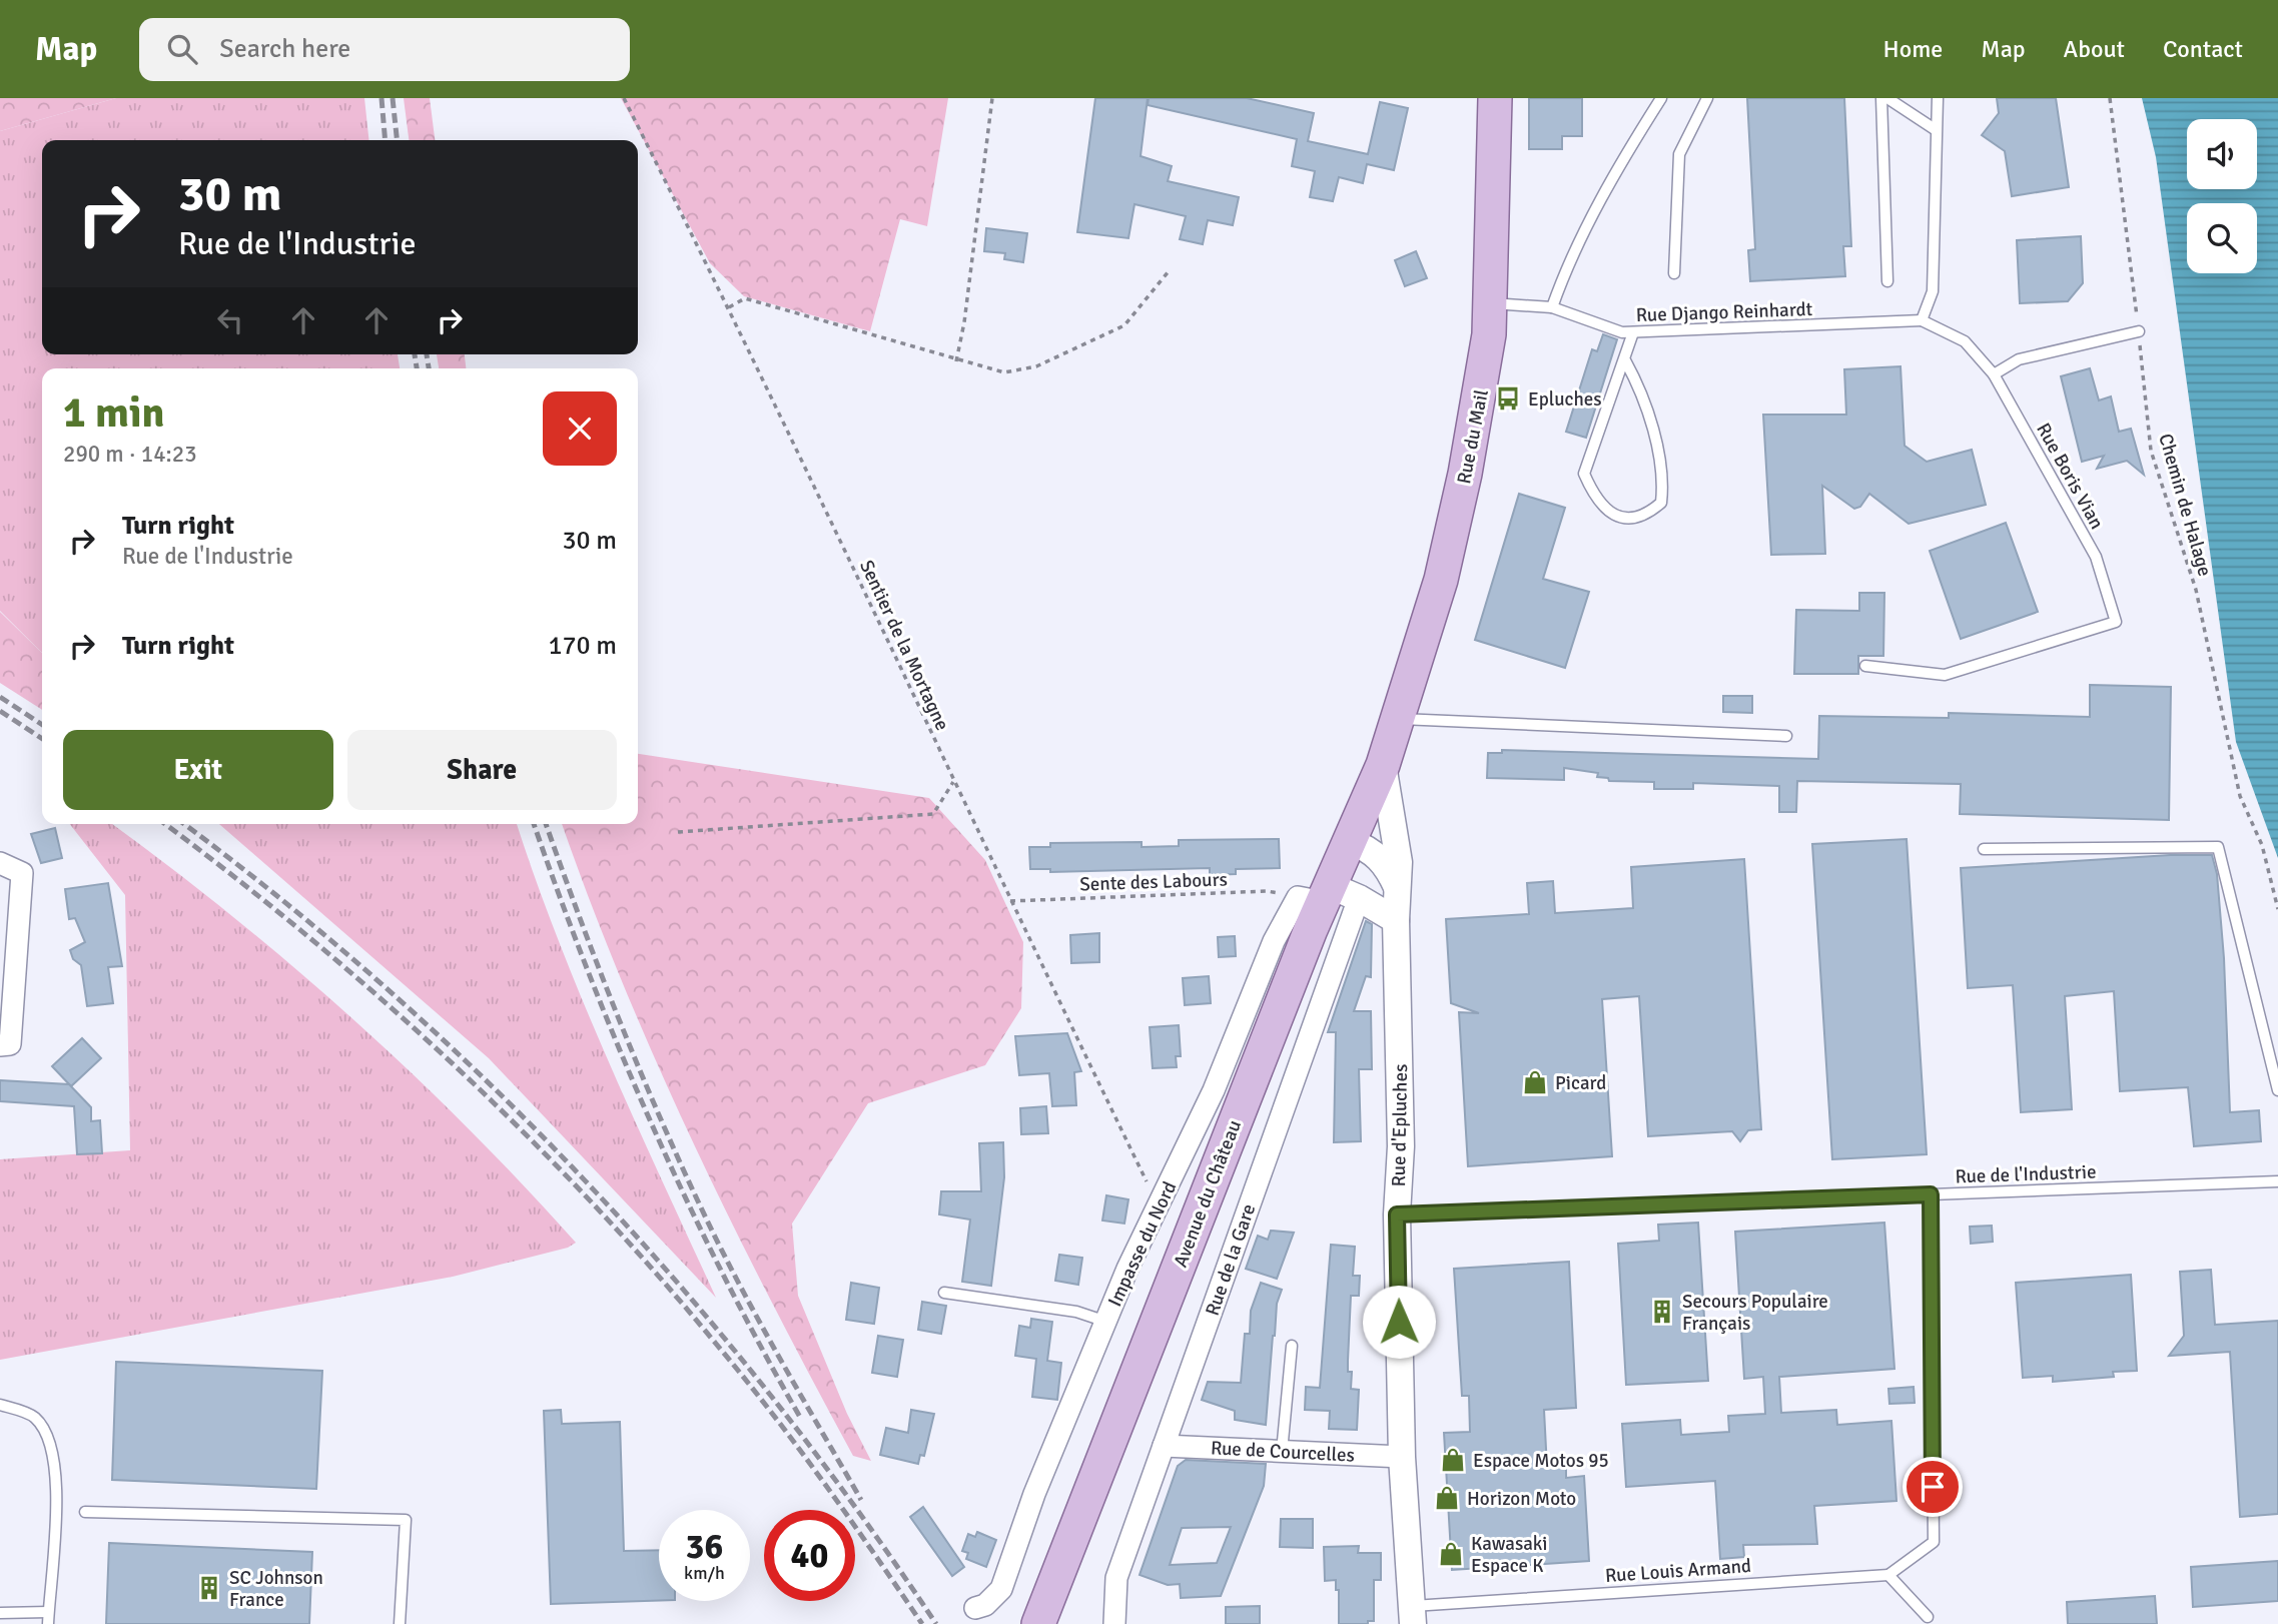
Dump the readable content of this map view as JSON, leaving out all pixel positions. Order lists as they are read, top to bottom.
{
  "streets": {
    "main road": ["Rue du Mail", "Avenue du Château"],
    "street": [
      "Rue d'Epluches",
      "Impasse du Nord",
      "Rue de la Gare",
      "Rue de Courcelles"
    ],
    "lane": [
      "Rue Django Reinhardt",
      "Rue Boris Vian",
      "Rue de l'Industrie",
      "Rue Louis Armand"
    ],
    "path": ["Chemin de Halage", "Sentier de la Mortagne", "Sente des Labours"]
  },
  "crossings": [
    ["Rue Django Reinhardt", "Rue du Mail"],
    ["Rue Django Reinhardt", "Rue Boris Vian"],
    ["Rue du Mail", "Rue d'Epluches"],
    ["Rue du Mail", "Avenue du Château"],
    ["Sentier de la Mortagne", "Sente des Labours"],
    ["Sentier de la Mortagne", "Impasse du Nord"],
    ["Sente des Labours", "Avenue du Château"],
    ["Sente des Labours", "Impasse du Nord"],
    ["Sente des Labours", "Rue de la Gare"],
    ["Rue d'Epluches", "Rue de l'Industrie"],
    ["Rue d'Epluches", "Avenue du Château"],
    ["Rue d'Epluches", "Rue de Courcelles"],
    ["Rue d'Epluches", "Rue Louis Armand"],
    ["Avenue du Château", "Impasse du Nord"],
    ["Avenue du Château", "Rue de la Gare"],
    ["Impasse du Nord", "Rue de la Gare"],
    ["Rue de la Gare", "Rue de Courcelles"]
  ],
  "places": {
    "bus stop": ["Epluches"],
    "shop": [
      "Picard",
      "Espace Motos 95",
      "Horizon Moto",
      "Kawasaki Espace K"
    ],
    "building": ["Secours Populaire Français", "SC Johnson France"]
  },
  "page": {
    "header": "Map",
    "search": "Search here",
    "nav": [
      "Home",
      "Map",
      "About",
      "Contact"
    ],
    "turn": ["30 m", "Rue de l'Industrie"],
    "heading": ["1 min", "290 m · 14:23"],
    "list": [
      {
        "name": "Turn right",
        "note": "Rue de l'Industrie",
        "value": "30 m"
      },
      {
        "name": "Turn right",
        "value": "170 m"
      }
    ],
    "buttons": ["Exit", "Share"],
    "speed": "36 km/h",
    "limit": "40"
  }
}
